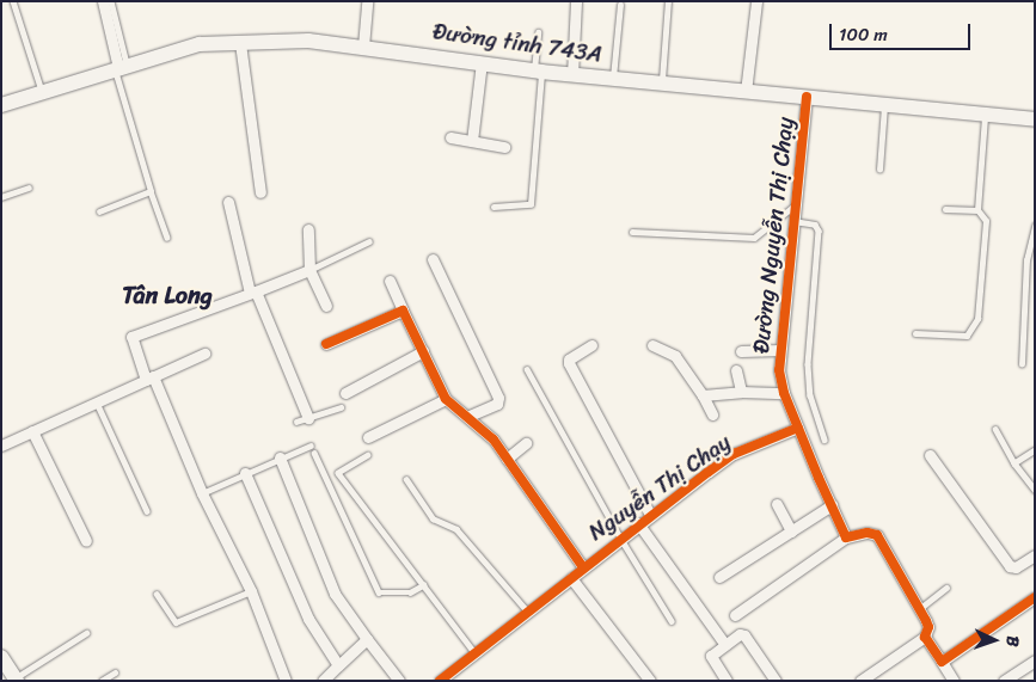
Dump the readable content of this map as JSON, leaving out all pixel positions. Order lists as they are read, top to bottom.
{
  "streets": {
    "main road": ["Đường tỉnh 743A"],
    "street": ["Đường Nguyễn Thị Chạy", "Nguyễn Thị Chạy"]
  },
  "crossings": [
    ["Đường tỉnh 743A", "Đường Nguyễn Thị Chạy"],
    ["Đường Nguyễn Thị Chạy", "Nguyễn Thị Chạy"]
  ],
  "districts": ["Tân Long"],
  "scale_bar": "100 m",
  "north": "right"
}
